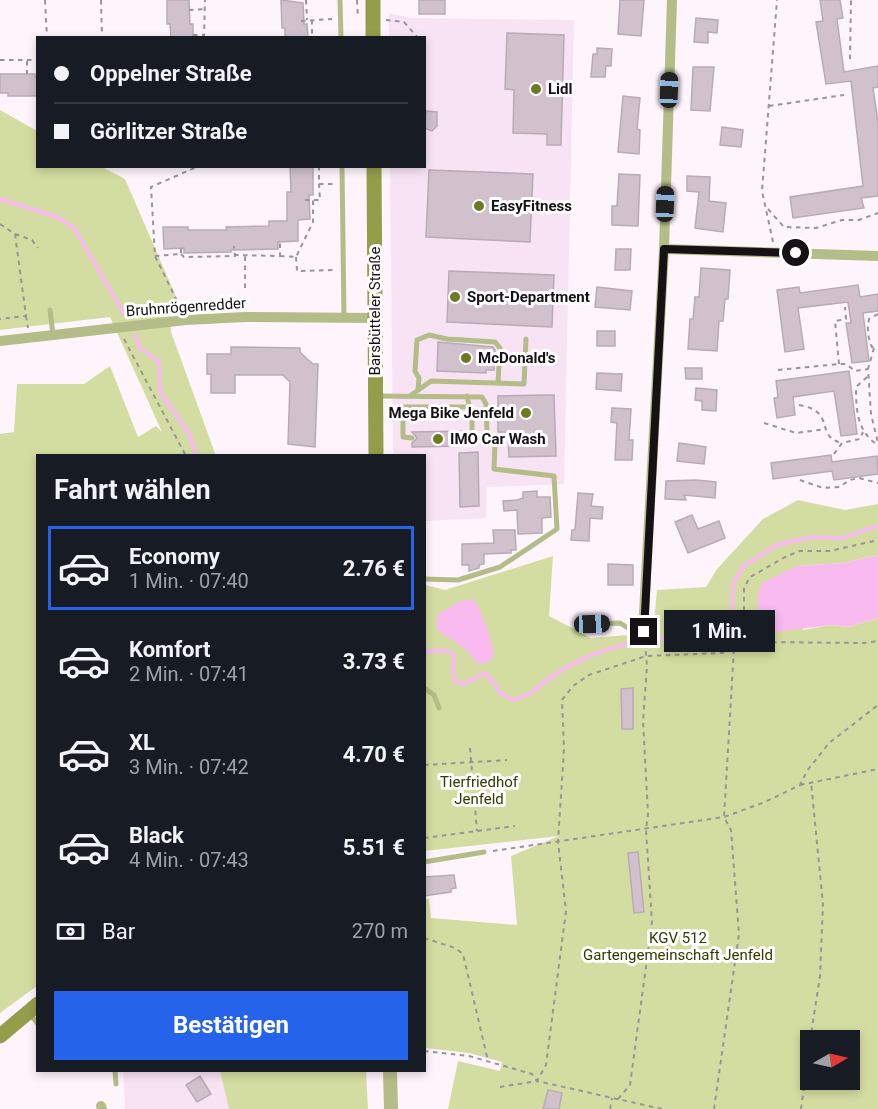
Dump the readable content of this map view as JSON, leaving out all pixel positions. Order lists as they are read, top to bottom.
{
  "streets": {
    "main road": ["Barsbütteler Straße"],
    "street": ["Bruhnrögenredder"]
  },
  "crossings": [
    ["Bruhnrögenredder", "Barsbütteler Straße"]
  ],
  "parks": ["Tierfriedhof Jenfeld", "KGV 512 Gartengemeinschaft Jenfeld"],
  "places": [
    "Lidl",
    "EasyFitness",
    "Sport-Department",
    "McDonald's",
    "Mega Bike Jenfeld",
    "IMO Car Wash"
  ],
  "north": "right",
  "page": {
    "banner": ["Oppelner Straße", "Görlitzer Straße"],
    "heading": "Fahrt wählen",
    "list": [
      {
        "name": "Economy",
        "note": "1 Min. · 07:40",
        "value": "2.76 €"
      },
      {
        "name": "Komfort",
        "note": "2 Min. · 07:41",
        "value": "3.73 €"
      },
      {
        "name": "XL",
        "note": "3 Min. · 07:42",
        "value": "4.70 €"
      },
      {
        "name": "Black",
        "note": "4 Min. · 07:43",
        "value": "5.51 €"
      }
    ],
    "bubble": "1 Min.",
    "pay": ["Bar", "270 m"],
    "buttons": "Bestätigen"
  }
}
